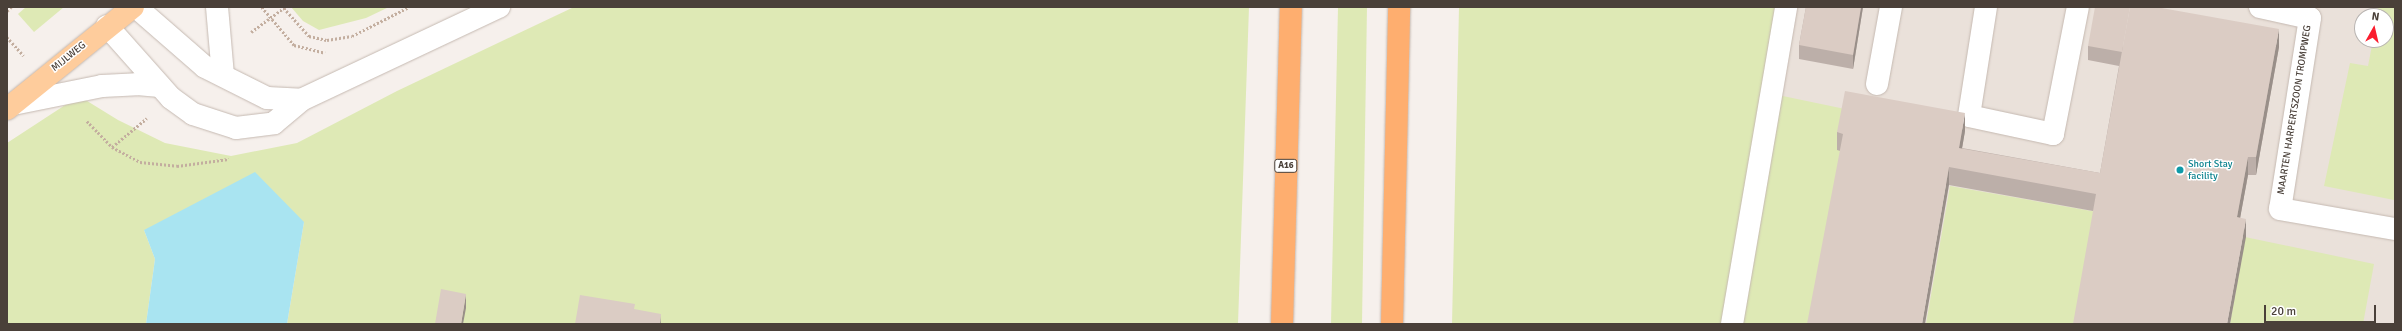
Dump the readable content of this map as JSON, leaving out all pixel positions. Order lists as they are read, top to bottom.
{
  "streets": {
    "highway": ["A16"],
    "main road": ["MIJLWEG"],
    "street": ["MAARTEN HARPERTSZOON TROMPWEG"]
  },
  "places": ["Short Stay facility"],
  "scale_bar": "20 m",
  "north": "top"
}
